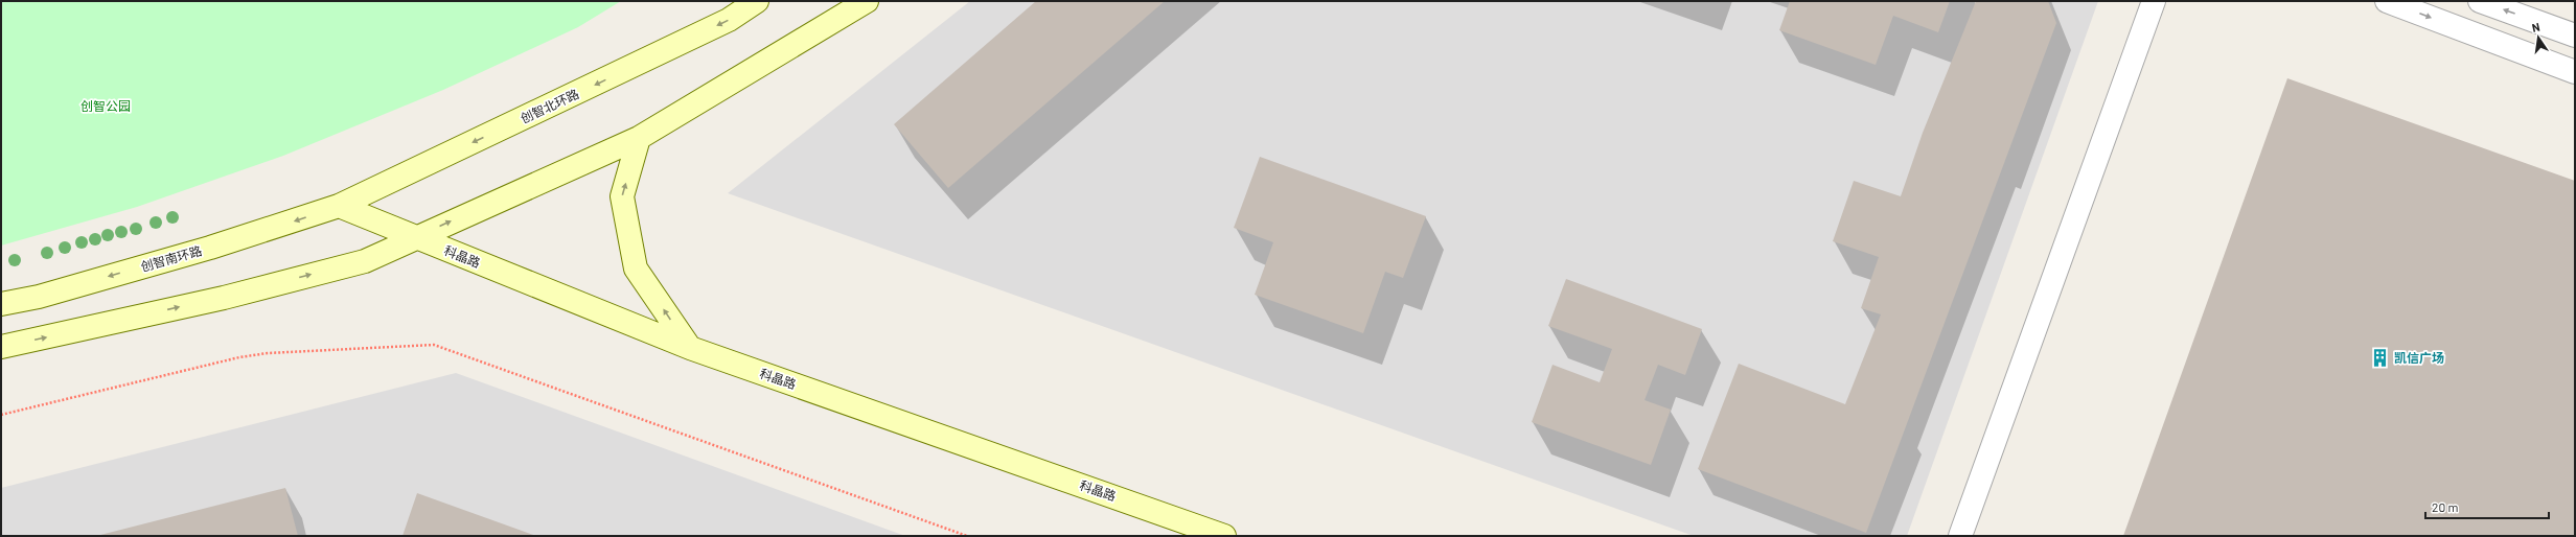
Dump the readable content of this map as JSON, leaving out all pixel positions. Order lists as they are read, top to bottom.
{
  "streets": {
    "main road": ["创智北环路", "科晶路", "创智南环路"]
  },
  "crossings": [
    ["创智北环路", "科晶路"],
    ["创智北环路", "创智南环路"],
    ["科晶路", "创智南环路"]
  ],
  "parks": ["创智公园"],
  "places": {
    "building": ["凯信广场"]
  },
  "scale_bar": "20 m",
  "north": "top"
}
